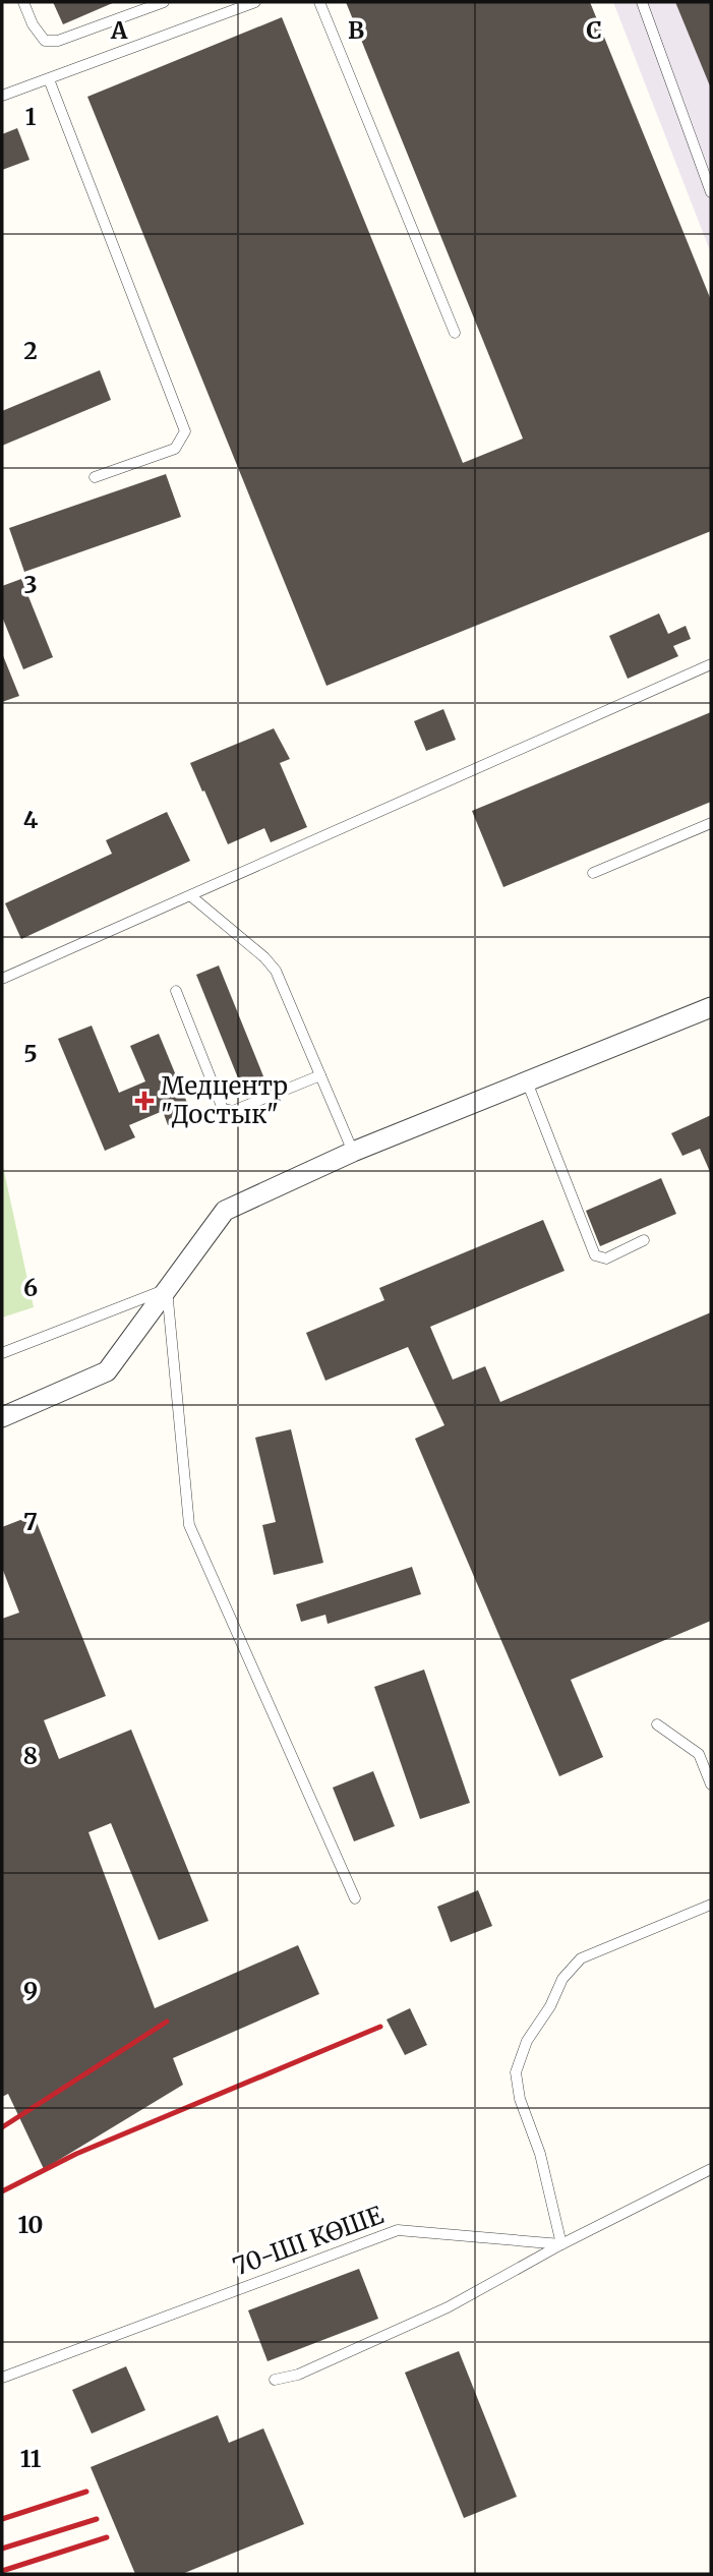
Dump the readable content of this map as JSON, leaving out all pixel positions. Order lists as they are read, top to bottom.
{
  "streets": {
    "lane": ["70-ШІ КӨШЕ"]
  },
  "places": {
    "health": ["Медцентр \"Достык\""]
  },
  "grid": {
    "columns": ["A", "B", "C"],
    "rows": [
      "1",
      "2",
      "3",
      "4",
      "5",
      "6",
      "7",
      "8",
      "9",
      "10",
      "11"
    ]
  }
}
